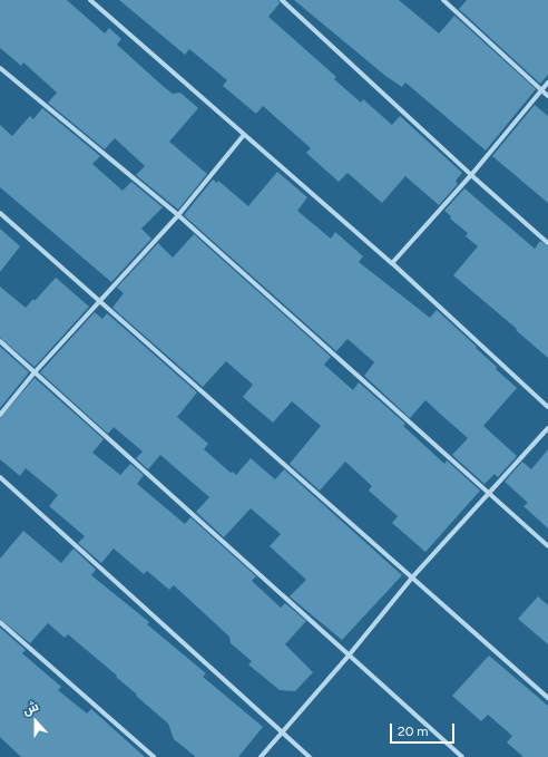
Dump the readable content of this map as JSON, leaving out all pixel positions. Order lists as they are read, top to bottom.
{
  "scale_bar": "20 m",
  "north": "top"
}
